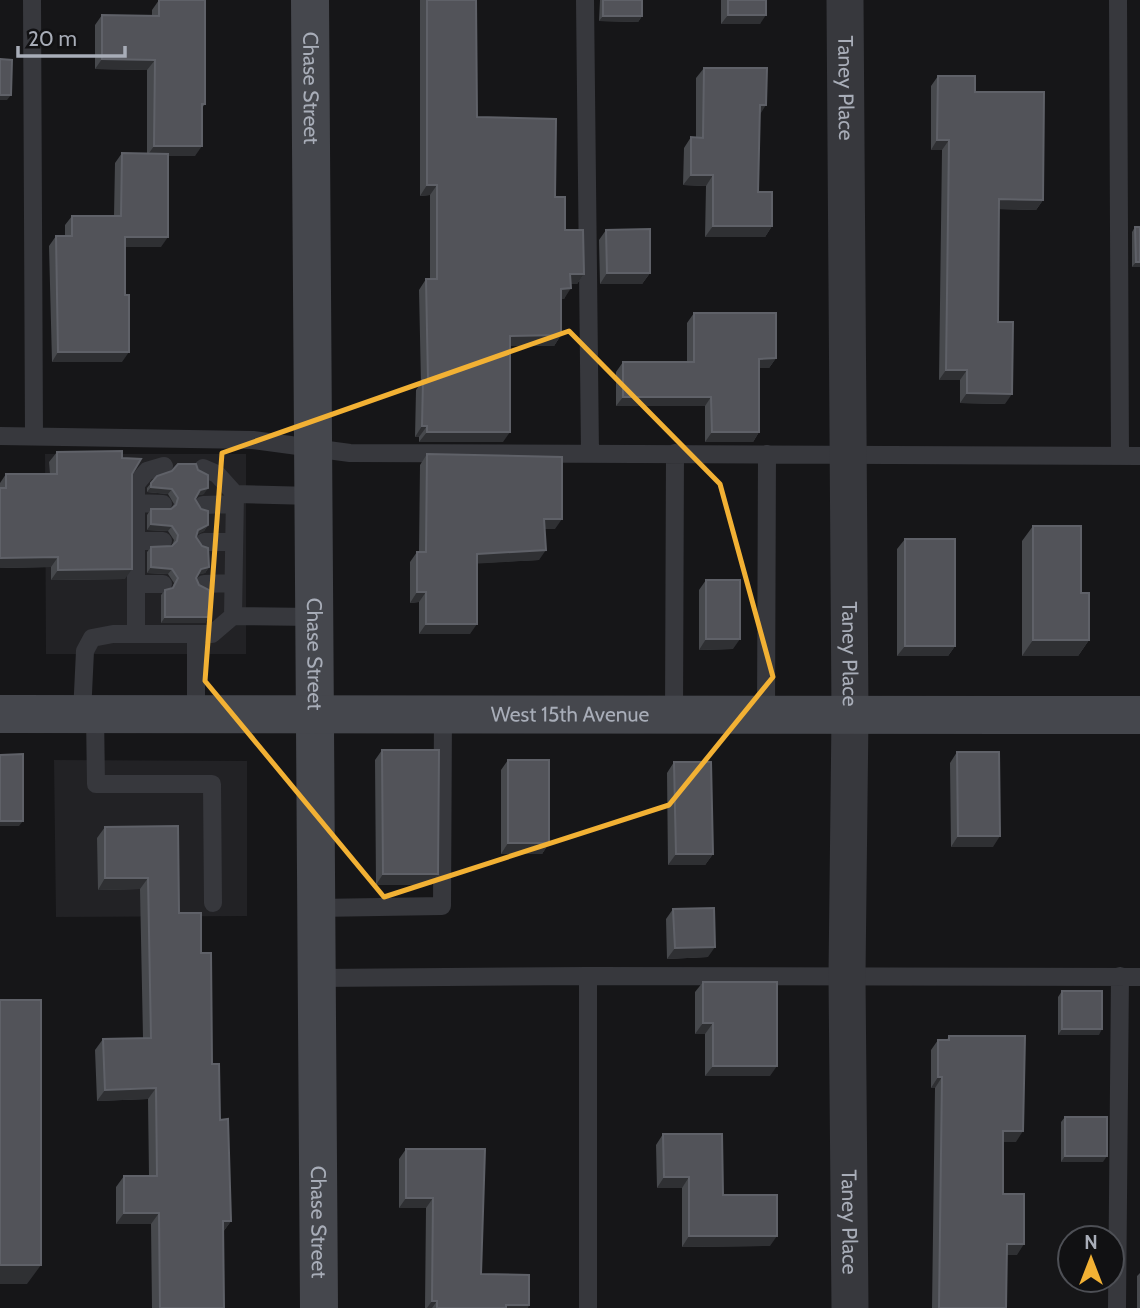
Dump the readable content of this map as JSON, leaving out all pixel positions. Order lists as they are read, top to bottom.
{
  "streets": {
    "street": ["Chase Street", "Taney Place", "West 15th Avenue"]
  },
  "crossings": [
    ["Chase Street", "West 15th Avenue"],
    ["Taney Place", "West 15th Avenue"]
  ],
  "scale_bar": "20 m",
  "north": "top"
}
